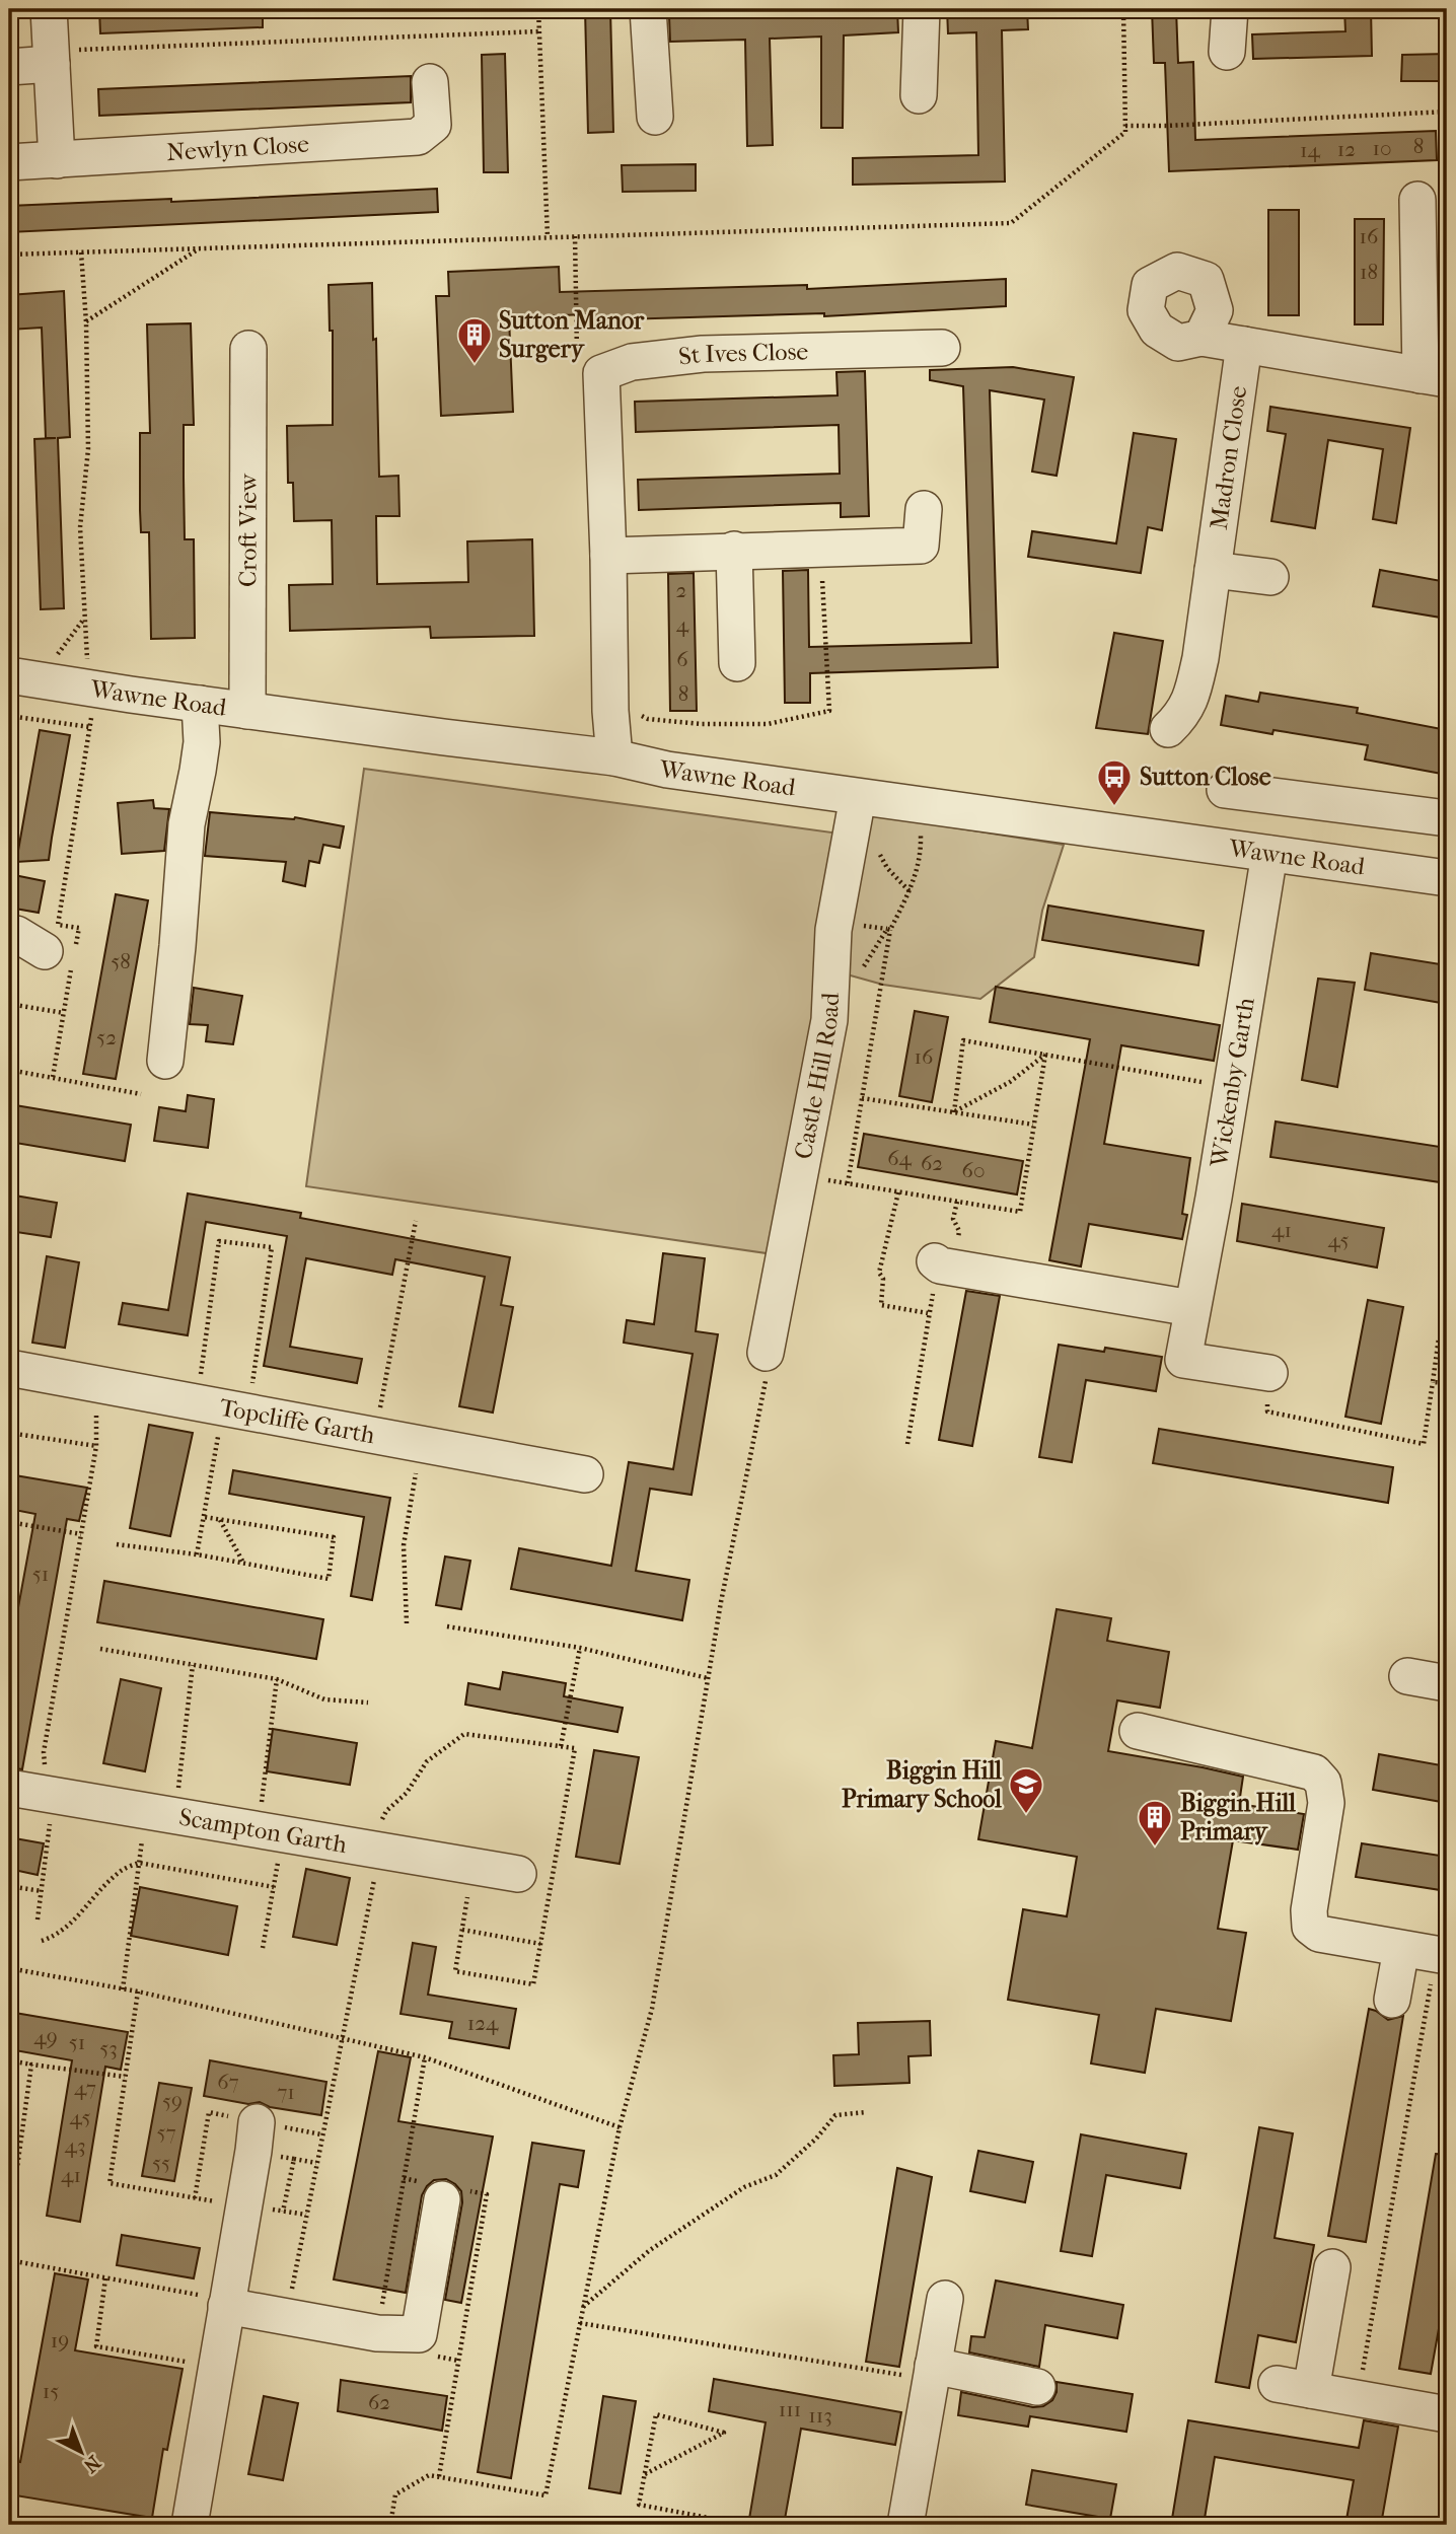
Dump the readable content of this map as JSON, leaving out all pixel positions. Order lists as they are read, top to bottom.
{
  "streets": {
    "street": [
      "Newlyn Close",
      "St Ives Close",
      "Madron Close",
      "Croft View",
      "Wawne Road",
      "Castle Hill Road",
      "Wickenby Garth",
      "Topcliffe Garth",
      "Scampton Garth"
    ]
  },
  "crossings": [
    ["St Ives Close", "Wawne Road"],
    ["Croft View", "Wawne Road"],
    ["Wawne Road", "Castle Hill Road"],
    ["Wawne Road", "Wickenby Garth"]
  ],
  "places": {
    "building": ["Sutton Manor Surgery", "Biggin Hill Primary"],
    "bus stop": ["Sutton Close"],
    "school or university": ["Biggin Hill Primary School"]
  },
  "house_numbers": [
    "8",
    "10",
    "12",
    "14",
    "16",
    "18",
    "2",
    "4",
    "6",
    "8",
    "58",
    "52",
    "16",
    "64",
    "62",
    "60",
    "41",
    "45",
    "51",
    "124",
    "49",
    "51",
    "53",
    "67",
    "47",
    "71",
    "59",
    "45",
    "57",
    "43",
    "55",
    "41",
    "19",
    "15",
    "62",
    "111",
    "113"
  ],
  "north": "bottom right"
}
